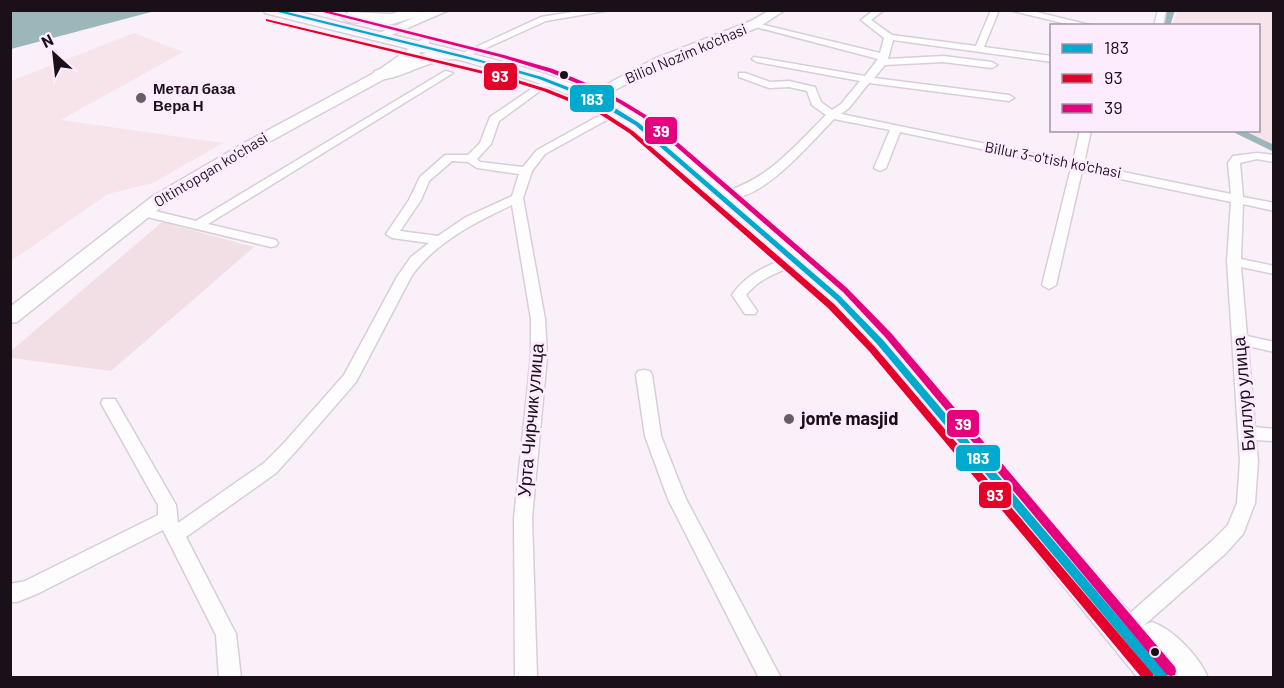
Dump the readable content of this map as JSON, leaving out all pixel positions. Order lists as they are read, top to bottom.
{
  "streets": {
    "street": [
      "Biliol Nozim ko'chasi",
      "Billur 3-o'tish ko'chasi",
      "Oltintopgan ko'chasi",
      "Биллур улица",
      "Урта Чирчик улица"
    ]
  },
  "crossings": [
    ["Billur 3-o'tish ko'chasi", "Биллур улица"]
  ],
  "places": ["Метал база Вера Н", "jom'e masjid"],
  "lines": ["transit line 183", "transit line 39", "transit line 93"],
  "legend": ["183", "93", "39"],
  "north": "top left"
}
